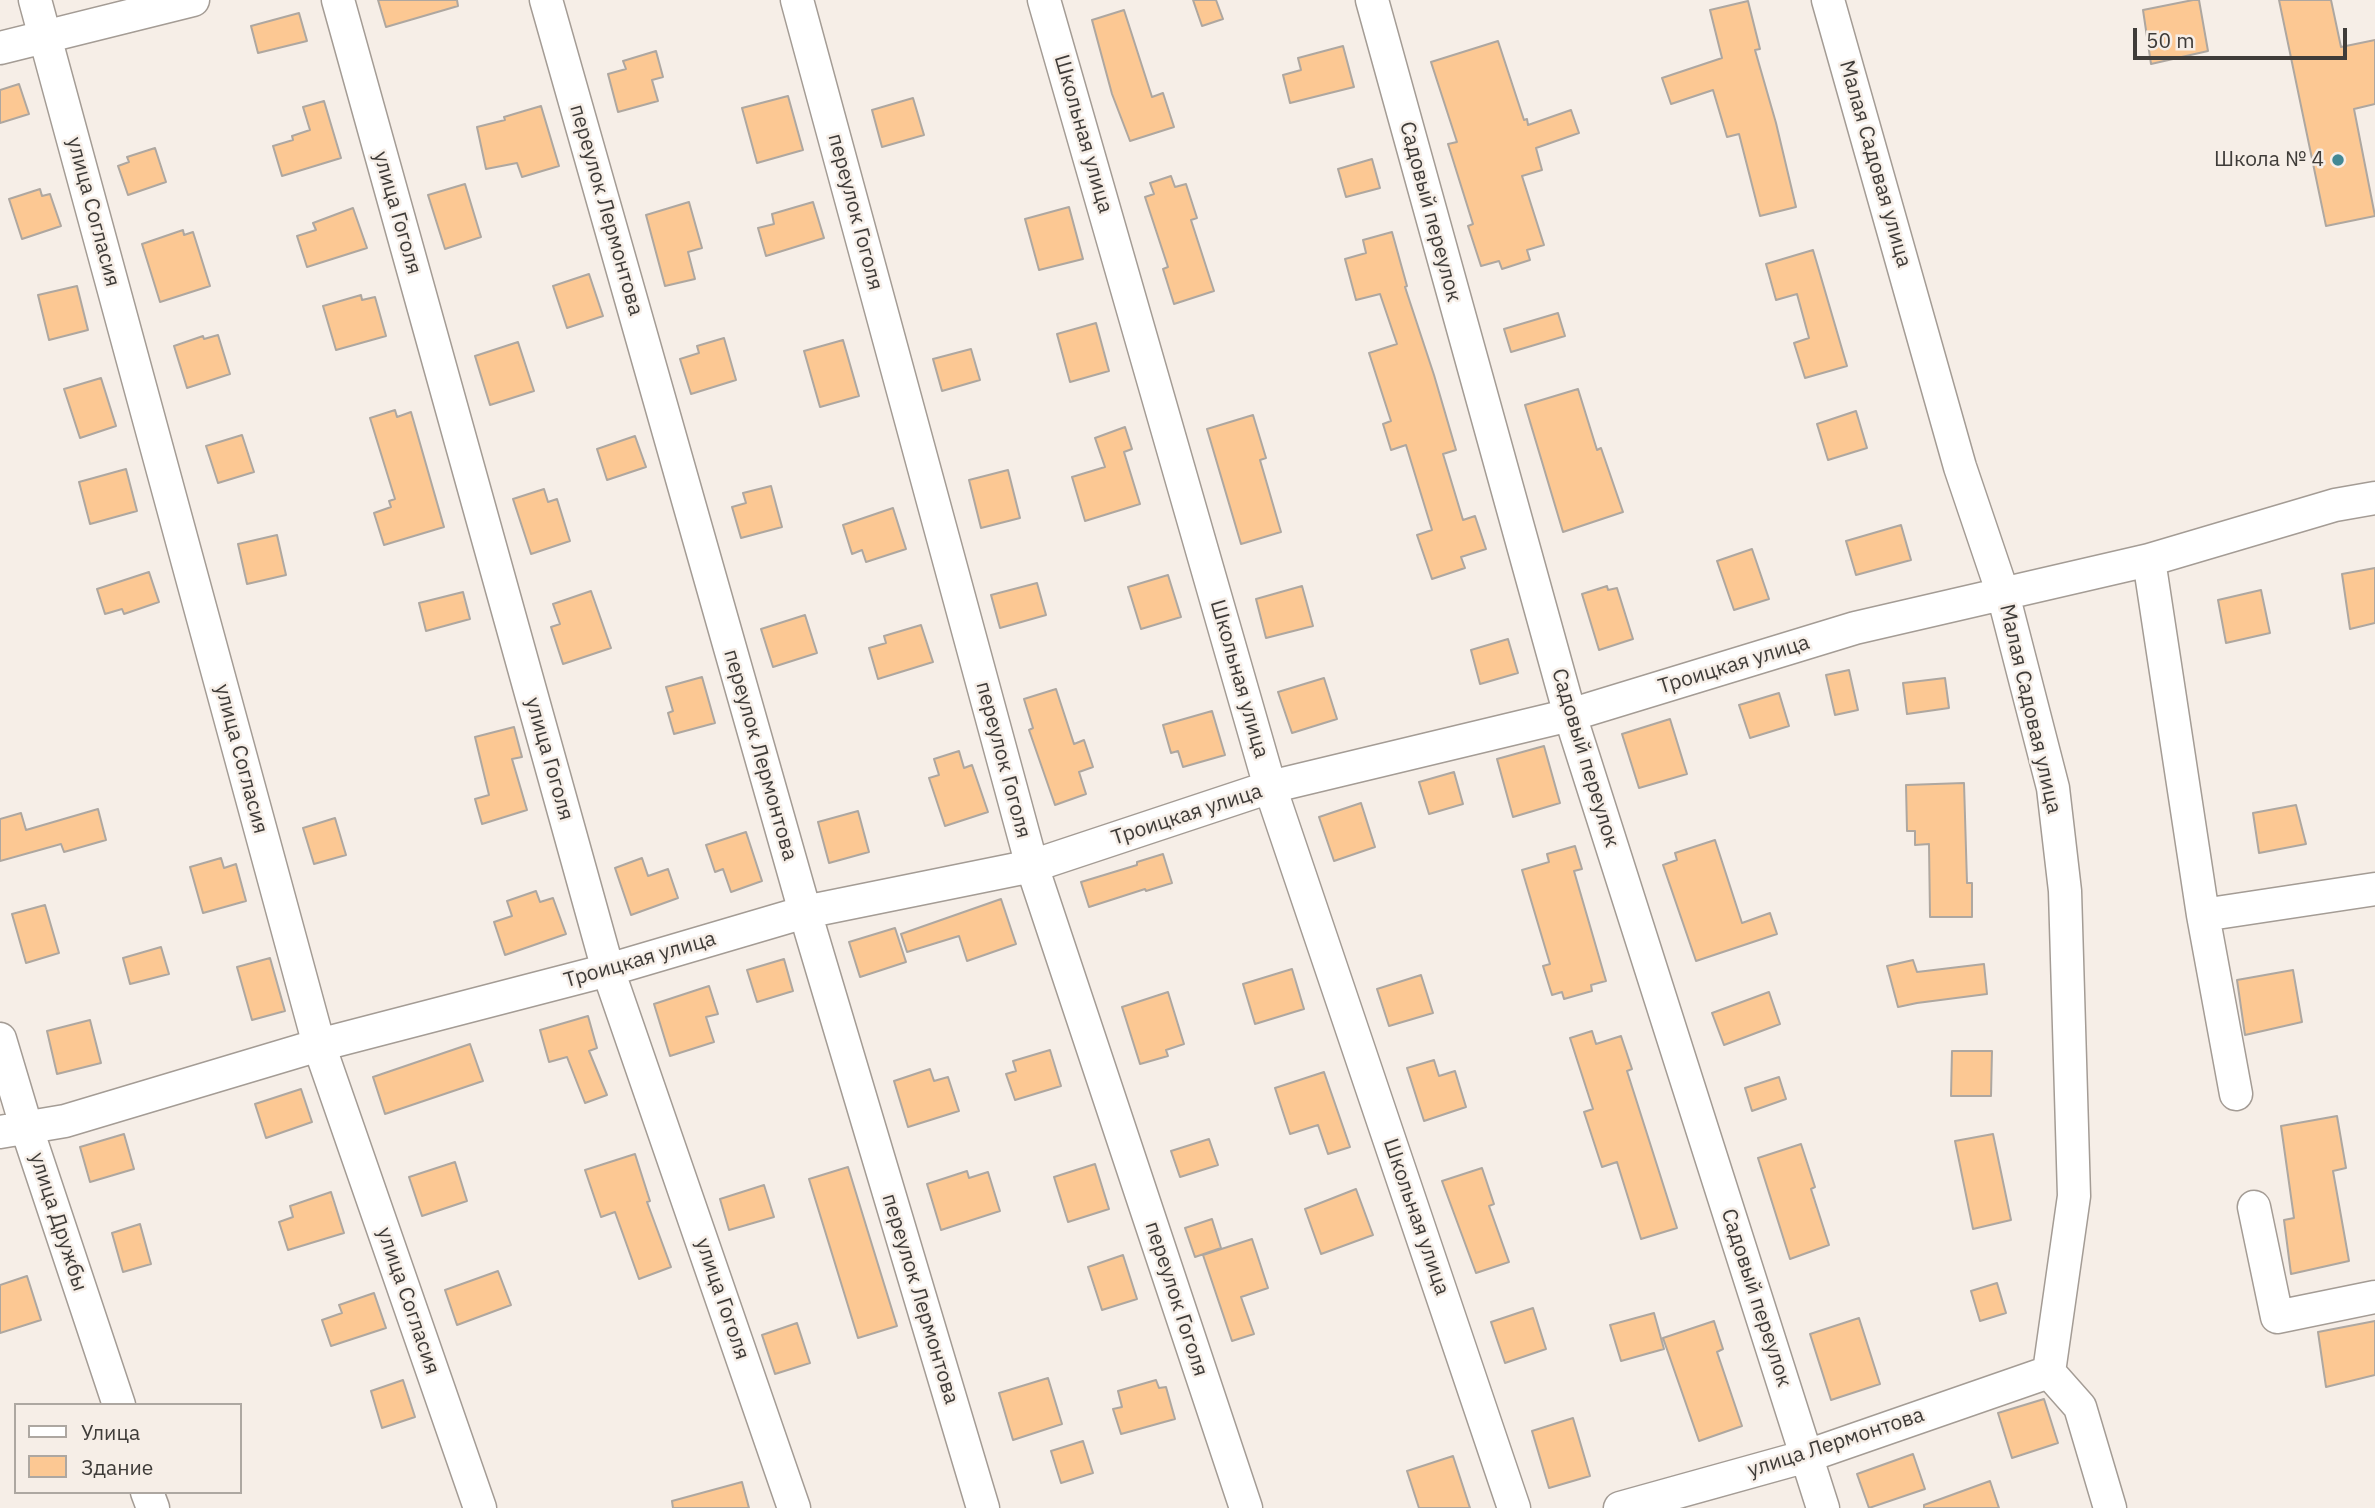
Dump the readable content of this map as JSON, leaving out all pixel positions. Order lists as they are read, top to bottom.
{
  "streets": {
    "street": [
      "Школьная улица",
      "Малая Садовая улица",
      "переулок Лермонтова",
      "улица Согласия",
      "переулок Гоголя",
      "Садовый переулок",
      "улица Гоголя",
      "Троицкая улица",
      "улица Дружбы",
      "улица Лермонтова"
    ]
  },
  "crossings": [
    ["Школьная улица", "Троицкая улица"],
    ["Малая Садовая улица", "Троицкая улица"],
    ["Малая Садовая улица", "улица Лермонтова"],
    ["переулок Лермонтова", "Троицкая улица"],
    ["улица Согласия", "Троицкая улица"],
    ["переулок Гоголя", "Троицкая улица"],
    ["Садовый переулок", "Троицкая улица"],
    ["Садовый переулок", "улица Лермонтова"],
    ["улица Гоголя", "Троицкая улица"],
    ["Троицкая улица", "улица Дружбы"]
  ],
  "places": ["Школа № 4"],
  "legend": ["Улица", "Здание"],
  "scale_bar": "50 m"
}
